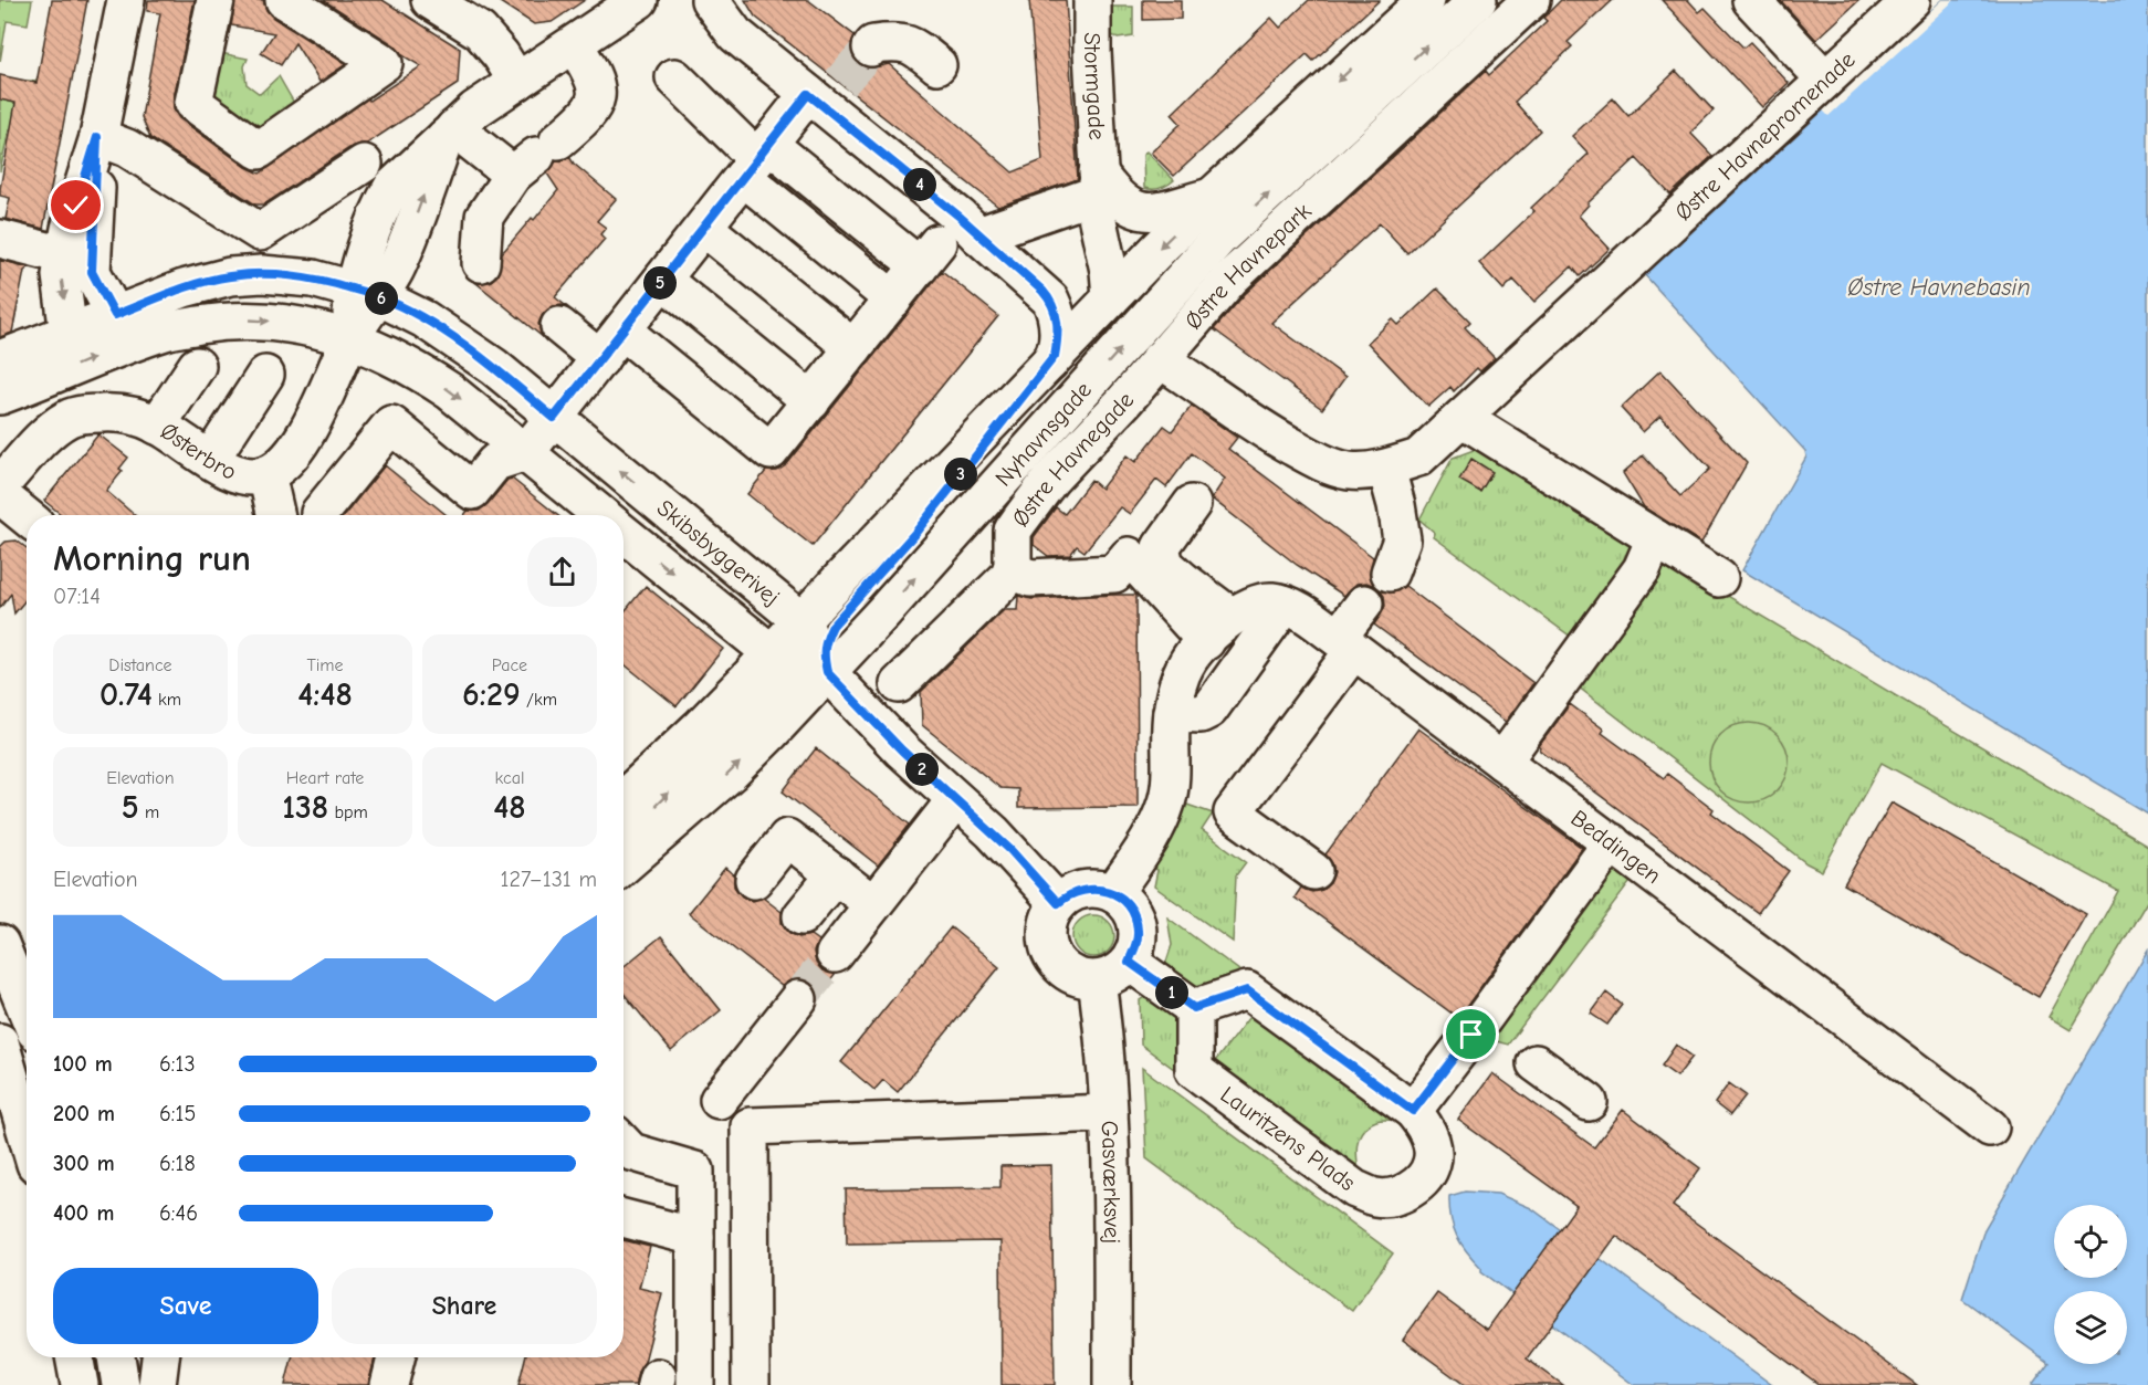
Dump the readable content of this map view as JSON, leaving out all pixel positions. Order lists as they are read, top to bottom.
{
  "streets": {
    "street": [
      "Stormgade",
      "Østre Havnepromenade",
      "Østre Havnepark",
      "Nyhavnsgade",
      "Østerbro",
      "Østre Havnegade",
      "Skibsbyggerivej",
      "Beddingen",
      "Lauritzens Plads",
      "Gasværksvej"
    ]
  },
  "crossings": [
    ["Stormgade", "Nyhavnsgade"],
    ["Østre Havnepark", "Østre Havnegade"],
    ["Nyhavnsgade", "Skibsbyggerivej"],
    ["Østerbro", "Skibsbyggerivej"]
  ],
  "water": ["Østre Havnebasin"],
  "page": {
    "pins": [
      "4",
      "5",
      "6",
      "3",
      "2",
      "1"
    ],
    "heading": ["Morning run", "07:14"],
    "stats": [
      ["Distance", "0.74 km"],
      ["Time", "4:48"],
      ["Pace", "6:29 /km"],
      ["Elevation", "5 m"],
      ["Heart rate", "138 bpm"],
      ["kcal", "48"]
    ],
    "chart": ["Elevation", "127–131 m"],
    "list": [
      {
        "name": "100 m",
        "note": "6:13"
      },
      {
        "name": "200 m",
        "note": "6:15"
      },
      {
        "name": "300 m",
        "note": "6:18"
      },
      {
        "name": "400 m",
        "note": "6:46"
      }
    ],
    "buttons": ["Save", "Share"]
  }
}
